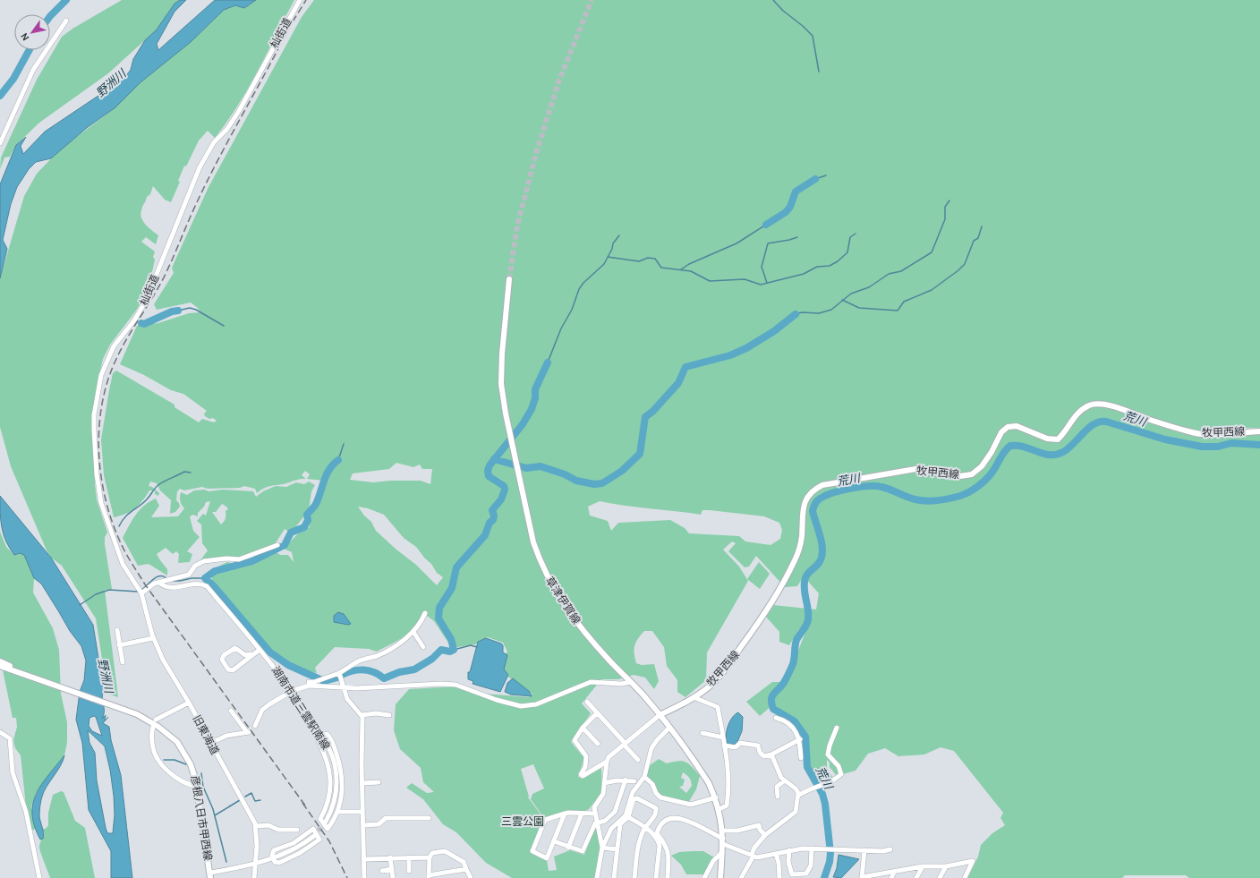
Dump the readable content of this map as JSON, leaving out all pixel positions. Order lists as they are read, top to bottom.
{
  "streets": {
    "main road": ["牧甲西線", "草津伊賀線", "彦根八日市甲西線"],
    "street": ["杣街道", "湖南市道三雲駅南線", "旧東海道"]
  },
  "crossings": [
    ["杣街道", "旧東海道"],
    ["牧甲西線", "草津伊賀線"]
  ],
  "water": ["野洲川", "荒川"],
  "parks": ["三雲公園"],
  "north": "bottom left"
}
